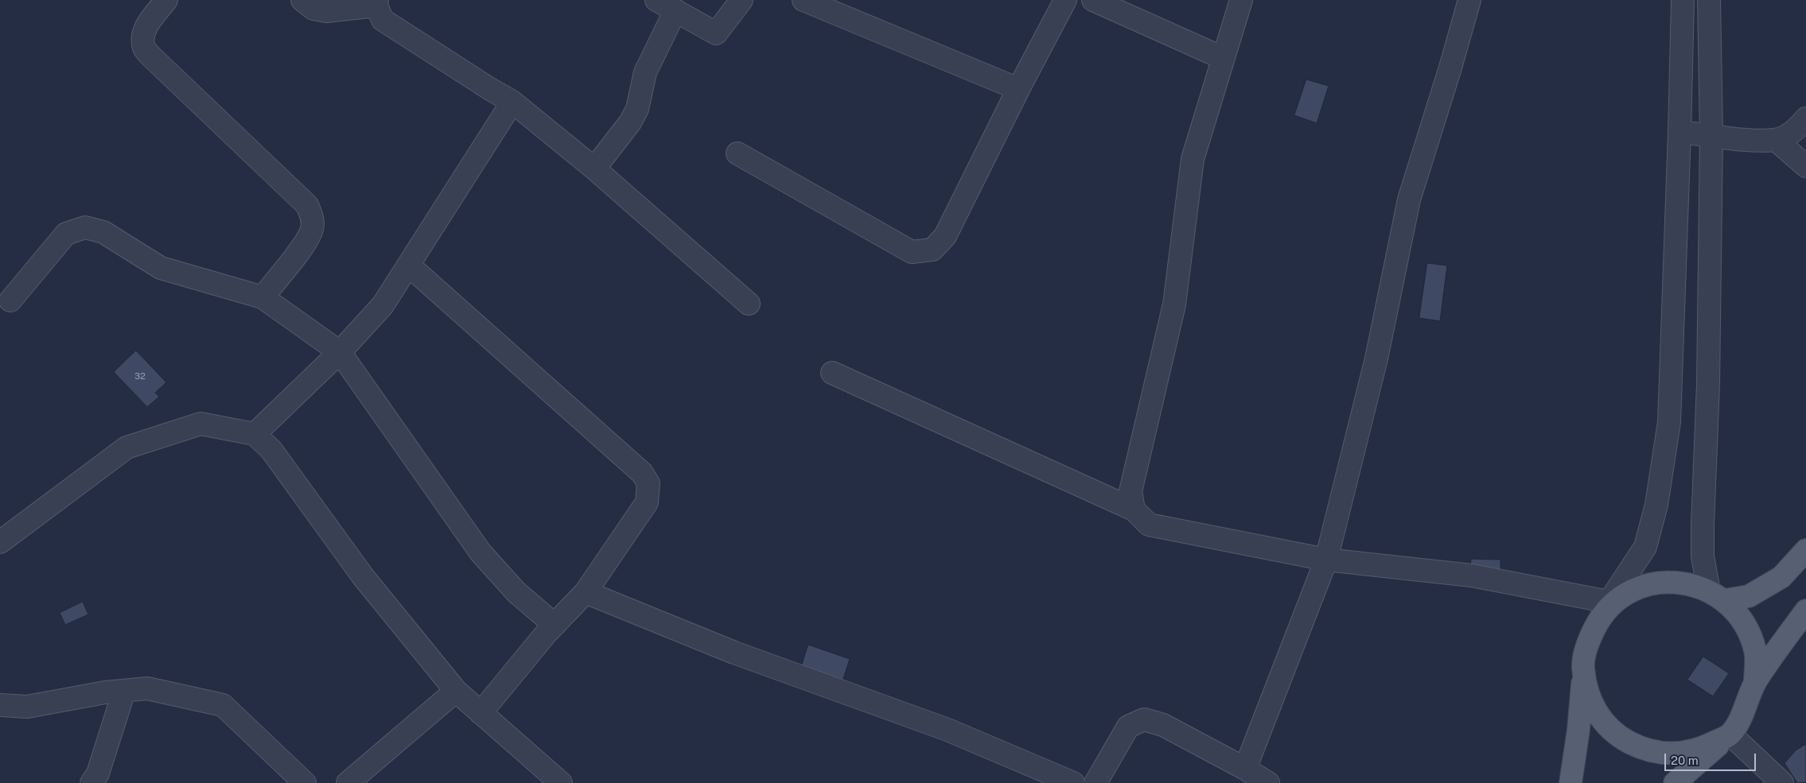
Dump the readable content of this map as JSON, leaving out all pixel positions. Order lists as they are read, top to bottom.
{
  "house_numbers": ["32"],
  "scale_bar": "20 m"
}
